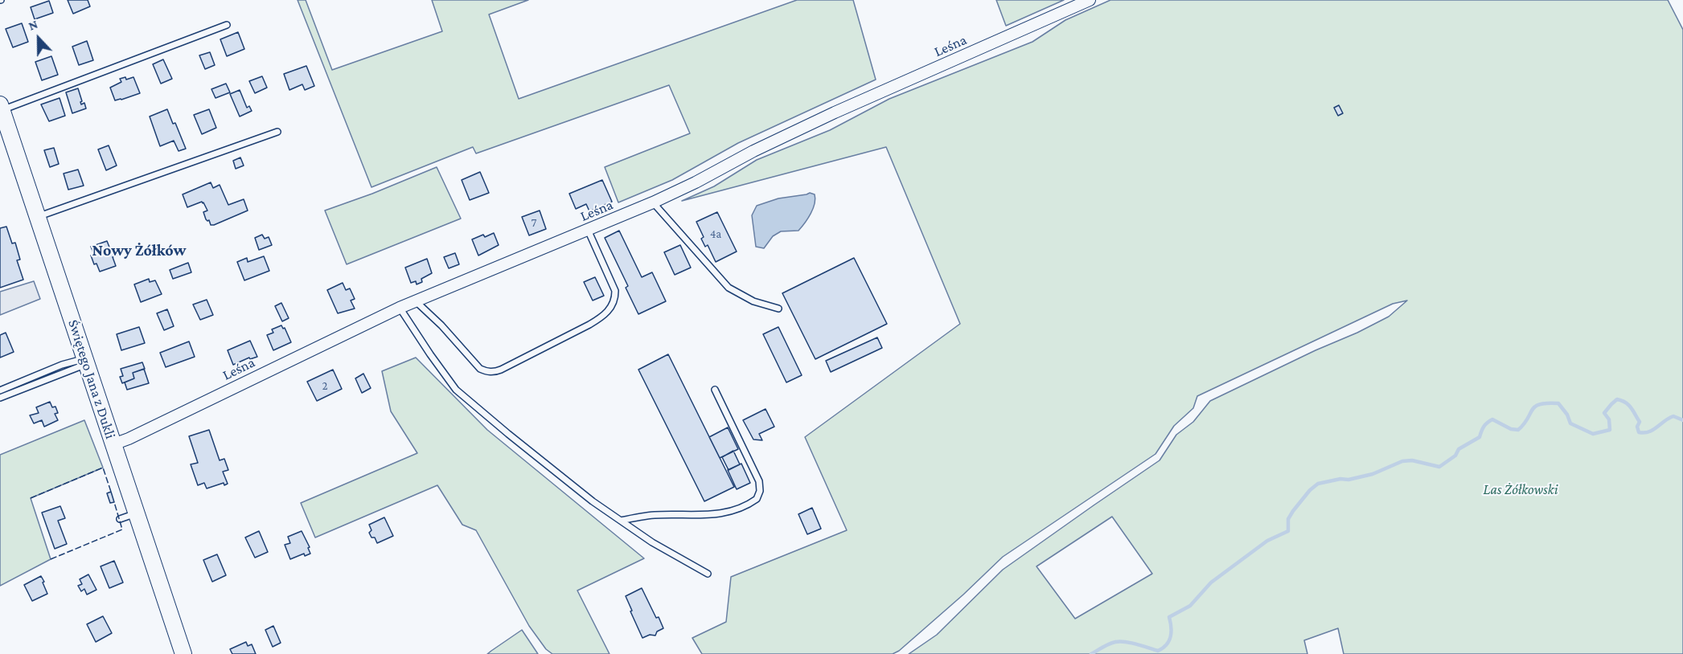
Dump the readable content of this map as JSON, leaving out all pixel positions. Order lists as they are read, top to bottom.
{
  "streets": {
    "main road": ["Świętego Jana z Dukli"],
    "street": ["Leśna"]
  },
  "crossings": [
    ["Leśna", "Świętego Jana z Dukli"]
  ],
  "districts": ["Nowy Żółków"],
  "parks": ["Las Żółkowski"],
  "house_numbers": ["7", "4a", "2"],
  "north": "top"
}
